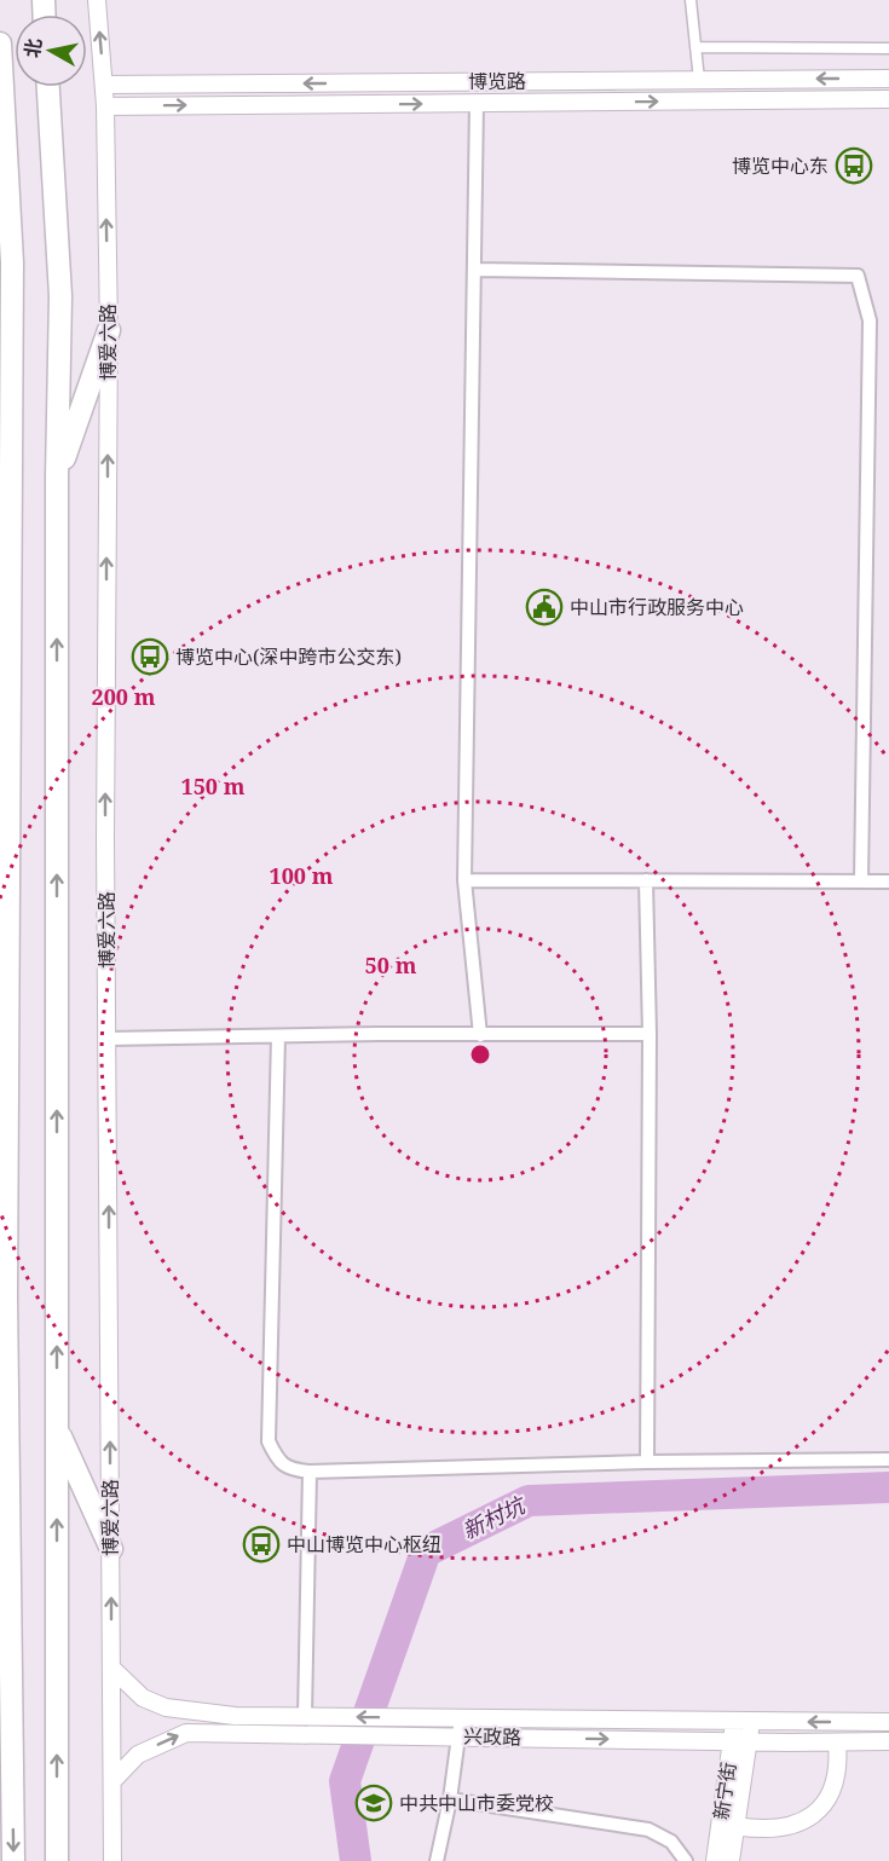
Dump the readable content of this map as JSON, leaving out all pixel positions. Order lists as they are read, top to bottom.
{
  "streets": {
    "street": [
      "博览路",
      "博爱六路",
      "兴政路",
      "新宁街"
    ]
  },
  "crossings": [
    ["博览路", "博爱六路"],
    ["博爱六路", "兴政路"],
    ["兴政路", "新宁街"]
  ],
  "one_way": ["博爱六路"],
  "water": ["新村坑"],
  "places": {
    "bus stop": ["博览中心东", "博览中心(深中跨市公交东)", "中山博览中心枢纽"],
    "public building": ["中山市行政服务中心"],
    "school or university": ["中共中山市委党校"]
  },
  "north": "left",
  "rings": [
    "200 m",
    "150 m",
    "100 m",
    "50 m"
  ]
}
